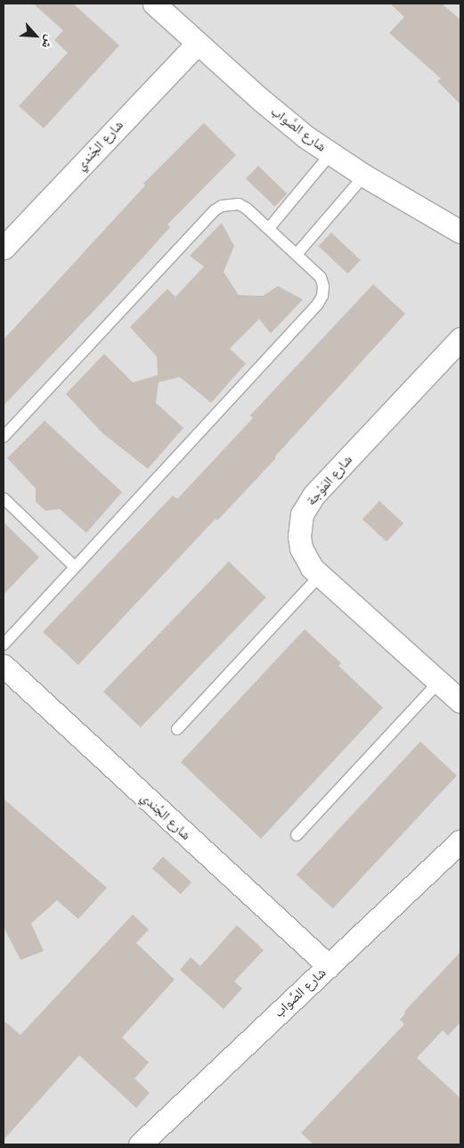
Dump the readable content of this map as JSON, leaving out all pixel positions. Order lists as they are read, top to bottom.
{
  "streets": {
    "street": ["شارع الصَّواب", "شارع الجُندي", "شارع المَوْجة"]
  },
  "crossings": [
    ["شارع الصَّواب", "شارع الجُندي"]
  ],
  "north": "bottom right"
}
